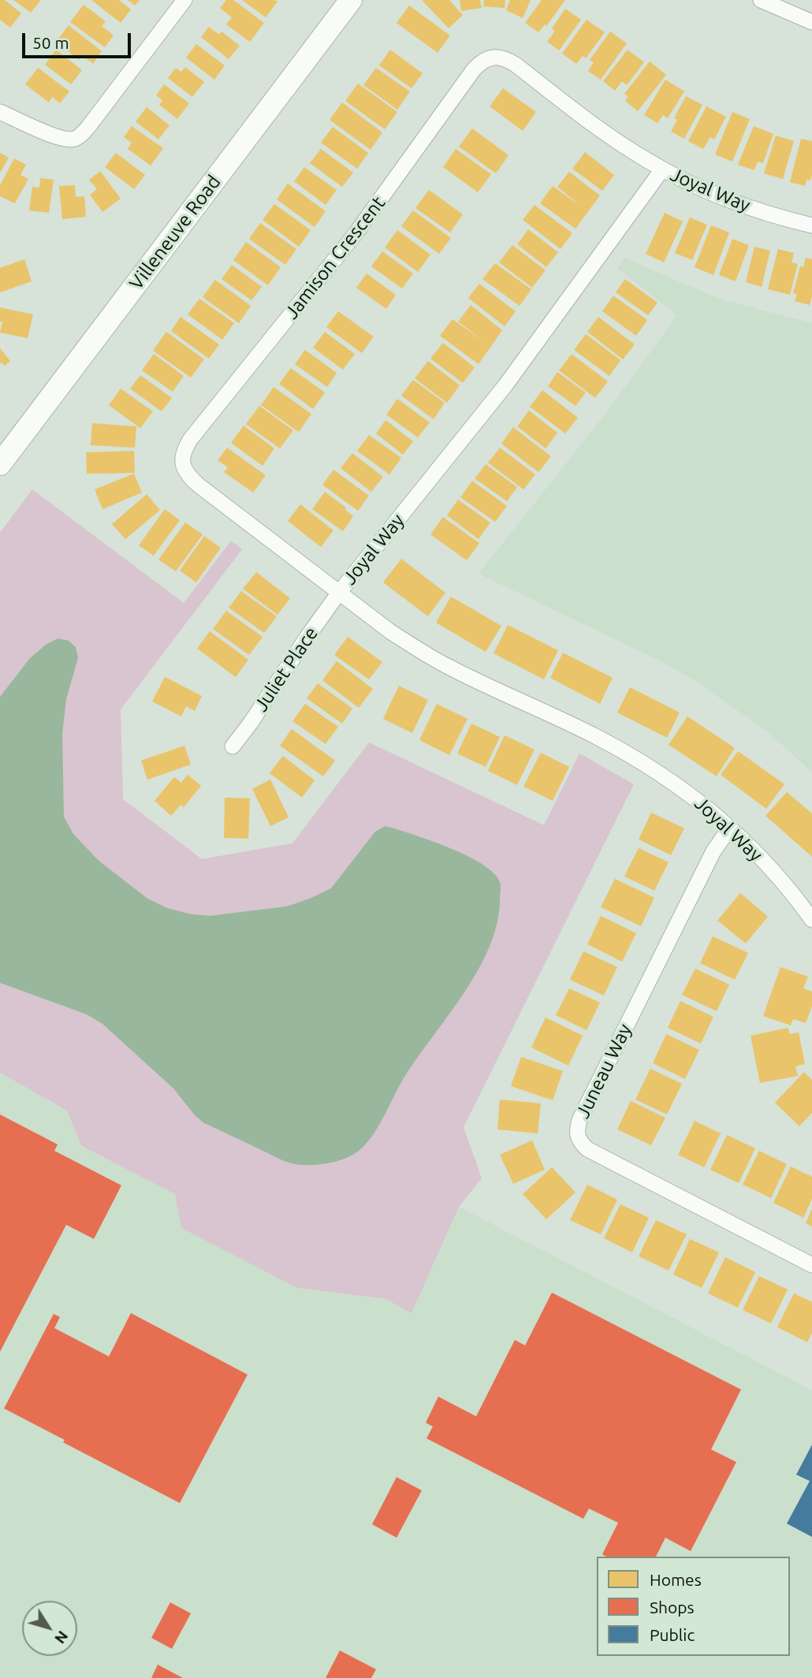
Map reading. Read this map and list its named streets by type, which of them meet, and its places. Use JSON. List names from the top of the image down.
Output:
{
  "streets": {
    "main road": ["Villeneuve Road"],
    "street": [
      "Joyal Way",
      "Jamison Crescent",
      "Juliet Place",
      "Juneau Way"
    ]
  },
  "crossings": [
    ["Joyal Way", "Jamison Crescent"],
    ["Joyal Way", "Juliet Place"],
    ["Joyal Way", "Juneau Way"],
    ["Jamison Crescent", "Juliet Place"]
  ],
  "legend": ["Homes", "Shops", "Public"],
  "scale_bar": "50 m",
  "north": "bottom right"
}
